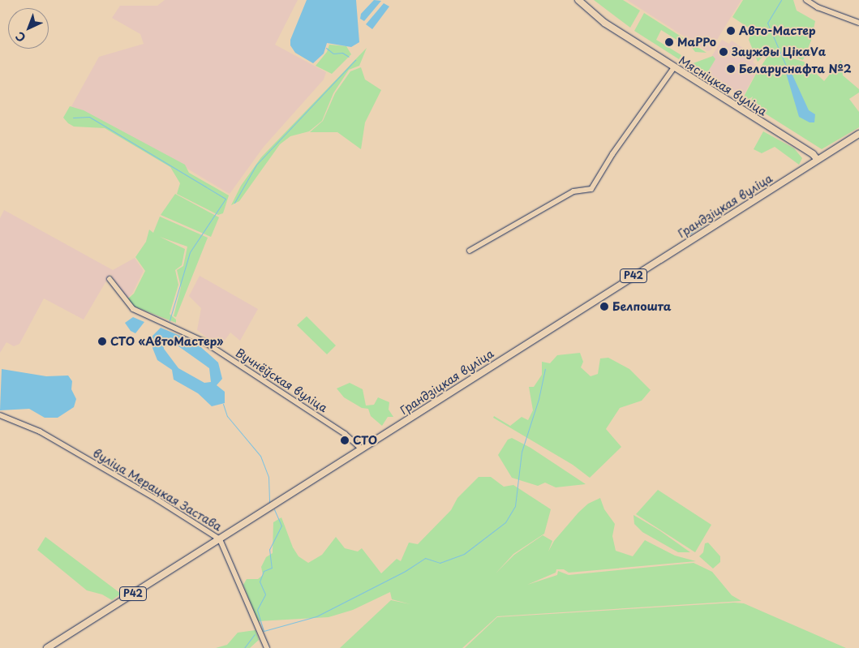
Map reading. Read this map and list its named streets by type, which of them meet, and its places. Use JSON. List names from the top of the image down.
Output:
{
  "streets": {
    "main road": ["Мясніцкая вуліца", "Грандзіцкая вуліца", "Р42"],
    "street": ["Вучнёўская вуліца", "вуліца Мерацкая Застава"]
  },
  "crossings": [
    ["Мясніцкая вуліца", "Грандзіцкая вуліца"],
    ["Грандзіцкая вуліца", "Вучнёўская вуліца"],
    ["Грандзіцкая вуліца", "вуліца Мерацкая Застава"]
  ],
  "places": [
    "Авто-Мастер",
    "МаРРо",
    "Заужды ЦікаVа",
    "Беларуснафта №2",
    "Белпошта",
    "СТО «АвтоМастер»",
    "СТО"
  ],
  "north": "bottom left"
}
